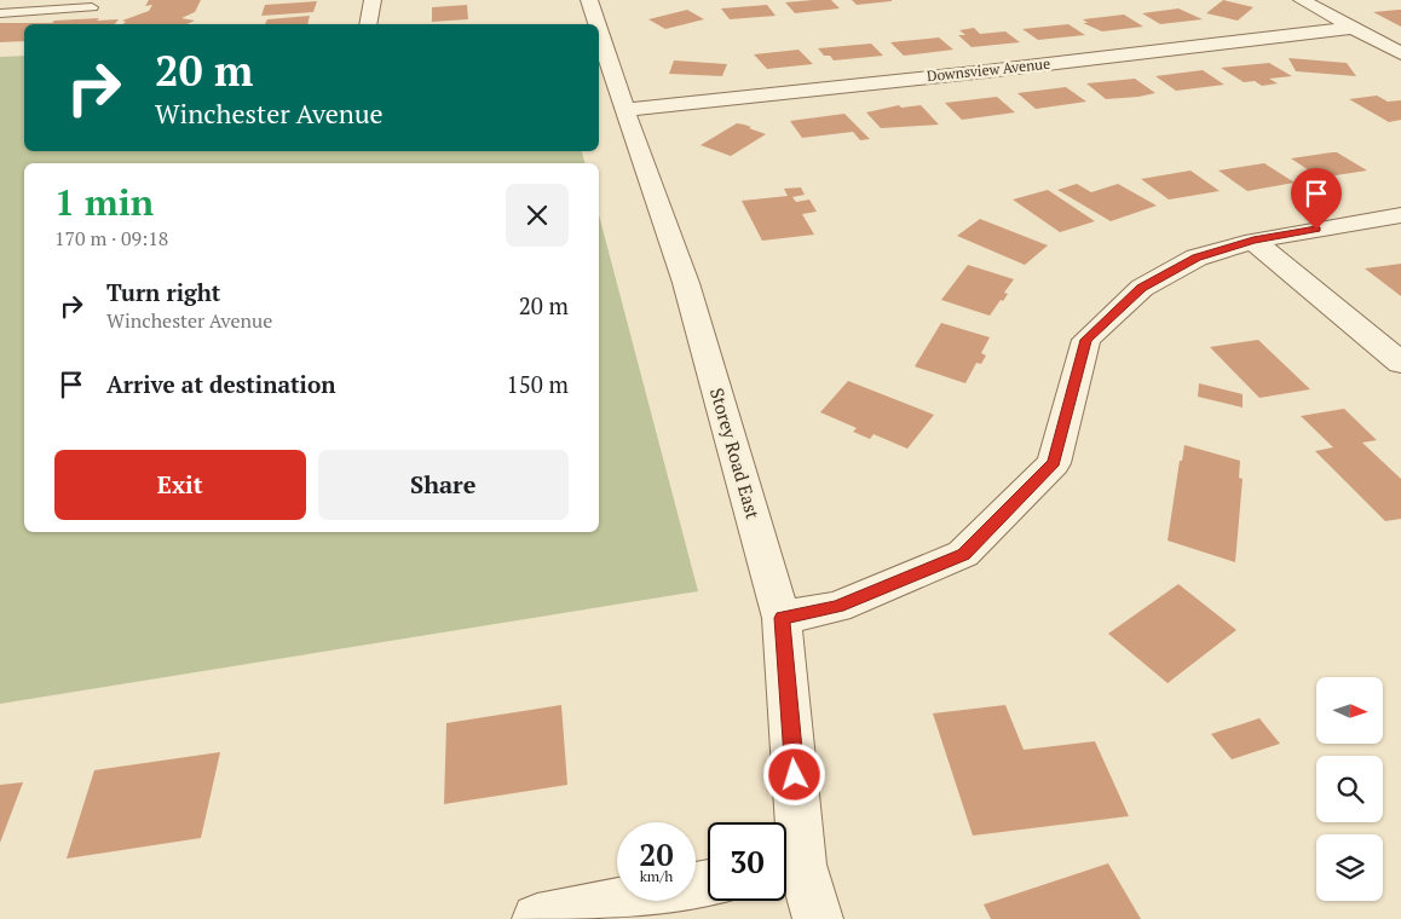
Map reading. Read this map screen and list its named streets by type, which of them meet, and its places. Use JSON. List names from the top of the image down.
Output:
{
  "streets": {
    "street": ["Downsview Avenue", "Storey Road East"]
  },
  "crossings": [
    ["Downsview Avenue", "Storey Road East"]
  ],
  "north": "right",
  "page": {
    "turn": ["20 m", "Winchester Avenue"],
    "heading": ["1 min", "170 m · 09:18"],
    "list": [
      {
        "name": "Turn right",
        "note": "Winchester Avenue",
        "value": "20 m"
      },
      {
        "name": "Arrive at destination",
        "value": "150 m"
      }
    ],
    "buttons": ["Exit", "Share"],
    "speed": "20 km/h",
    "limit": "30"
  }
}
